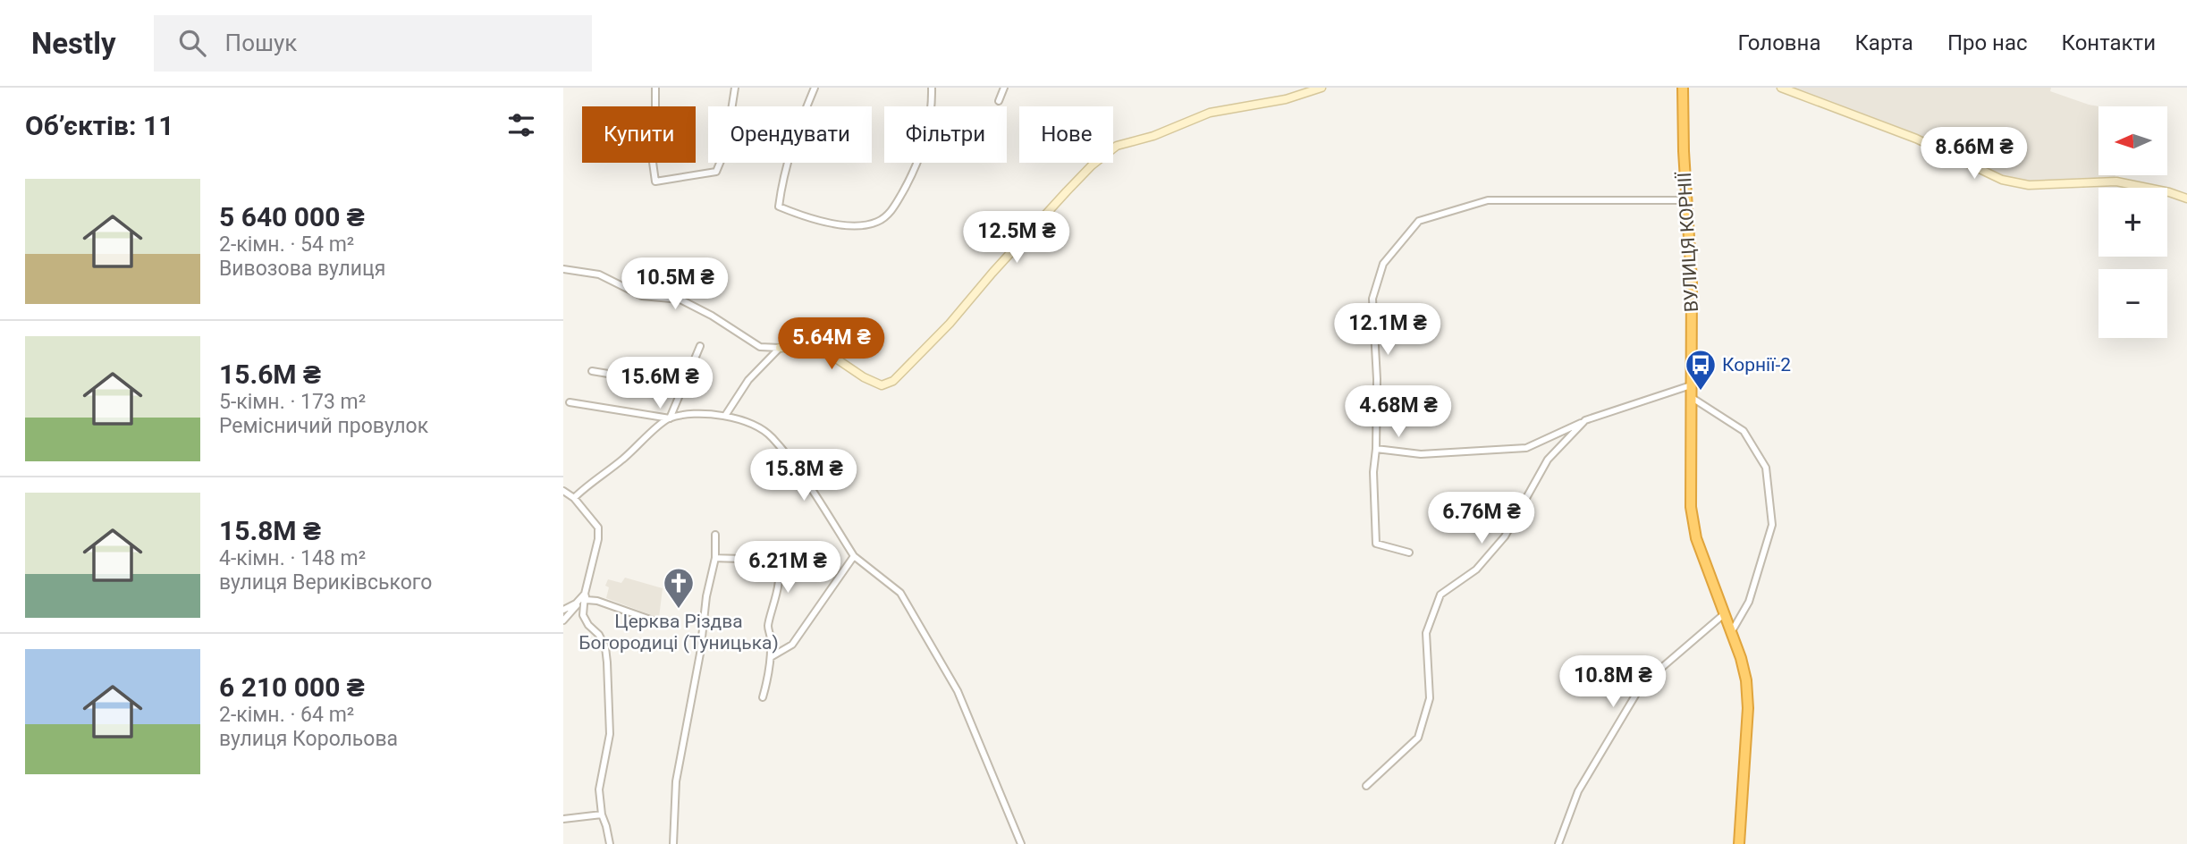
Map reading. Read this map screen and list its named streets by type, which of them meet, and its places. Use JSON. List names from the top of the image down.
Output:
{
  "streets": {
    "highway": ["ВУЛИЦЯ КОРНІЇ"]
  },
  "places": {
    "bus stop": ["Корнії-2"],
    "church": ["Церква Різдва Богородиці (Туницька)"]
  },
  "north": "left",
  "page": {
    "header": "Nestly",
    "search": "Пошук",
    "nav": [
      "Головна",
      "Карта",
      "Про нас",
      "Контакти"
    ],
    "heading": "Об’єктів: 11",
    "map_buttons": ["+", "−"],
    "chip": [
      "Купити",
      "Орендувати",
      "Фільтри",
      "Нове"
    ],
    "price": [
      "8.66M ₴",
      "12.5M ₴",
      "10.5M ₴",
      "12.1M ₴",
      "5.64M ₴",
      "15.6M ₴",
      "4.68M ₴",
      "15.8M ₴",
      "6.76M ₴",
      "6.21M ₴",
      "10.8M ₴"
    ],
    "list": [
      {
        "name": "5 640 000 ₴",
        "note": "2-кімн. · 54 m² · Вивозова вулиця"
      },
      {
        "name": "15.6M ₴",
        "note": "5-кімн. · 173 m² · Ремісничий провулок"
      },
      {
        "name": "15.8M ₴",
        "note": "4-кімн. · 148 m² · вулиця Вериківського"
      },
      {
        "name": "6 210 000 ₴",
        "note": "2-кімн. · 64 m² · вулиця Корольова"
      }
    ]
  }
}
